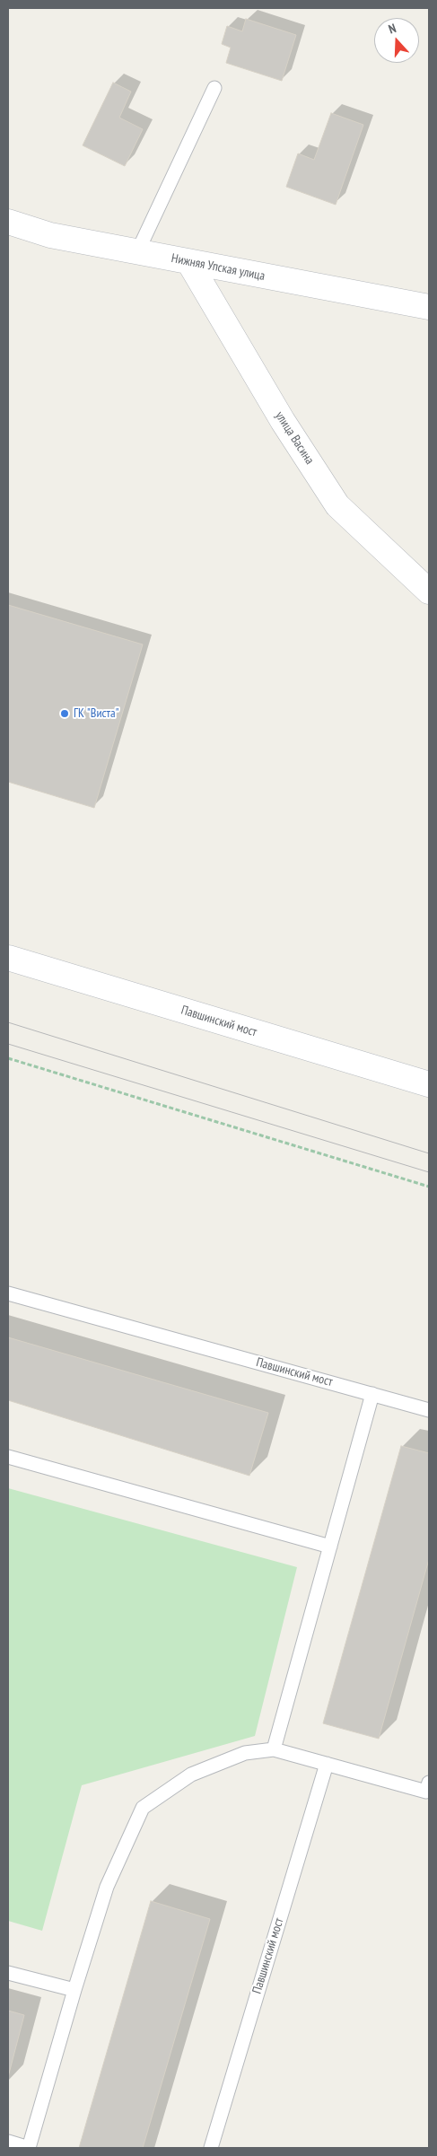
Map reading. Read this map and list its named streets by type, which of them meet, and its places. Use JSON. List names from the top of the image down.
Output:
{
  "streets": {
    "street": ["Нижняя Упская улица", "улица Васина", "Павшинский мост"]
  },
  "crossings": [
    ["Нижняя Упская улица", "улица Васина"]
  ],
  "places": ["ГК \"Виста\""],
  "north": "top"
}
